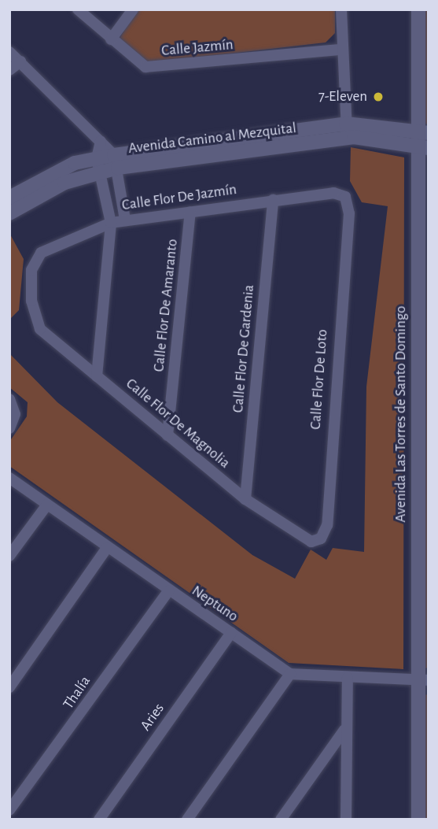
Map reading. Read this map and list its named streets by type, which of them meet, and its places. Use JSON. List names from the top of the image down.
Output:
{
  "streets": {
    "street": [
      "Calle Jazmín",
      "Avenida Camino al Mezquital",
      "Calle Flor De Jazmín",
      "Calle Flor De Amaranto",
      "Calle Flor De Gardenia",
      "Calle Flor De Loto",
      "Avenida Las Torres de Santo Domingo",
      "Calle Flor De Magnolia",
      "Neptuno",
      "Thalía",
      "Aries"
    ]
  },
  "crossings": [
    ["Avenida Camino al Mezquital", "Avenida Las Torres de Santo Domingo"],
    ["Calle Flor De Jazmín", "Calle Flor De Amaranto"],
    ["Calle Flor De Jazmín", "Calle Flor De Gardenia"],
    ["Calle Flor De Jazmín", "Calle Flor De Loto"],
    ["Calle Flor De Jazmín", "Calle Flor De Magnolia"],
    ["Calle Flor De Amaranto", "Calle Flor De Magnolia"],
    ["Calle Flor De Gardenia", "Calle Flor De Magnolia"],
    ["Calle Flor De Loto", "Calle Flor De Magnolia"],
    ["Neptuno", "Thalía"],
    ["Neptuno", "Aries"]
  ],
  "places": ["7-Eleven"]
}
